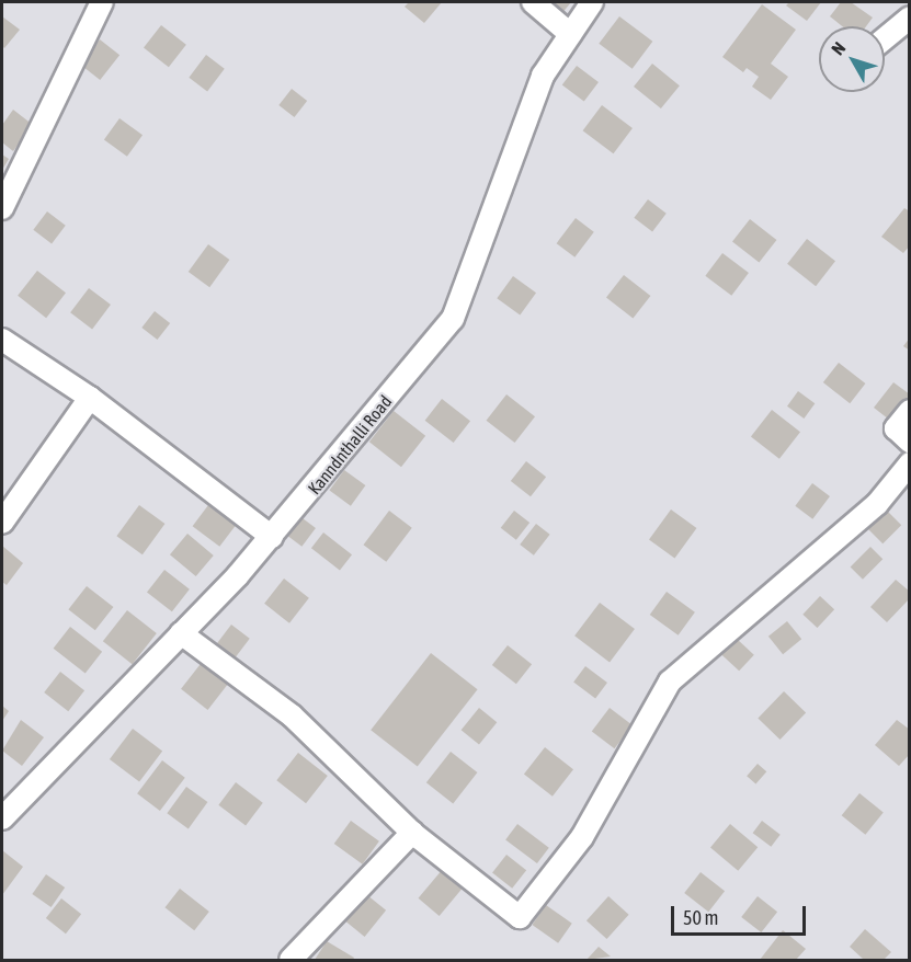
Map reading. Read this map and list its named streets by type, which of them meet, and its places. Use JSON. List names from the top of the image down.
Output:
{
  "streets": {
    "street": ["Kanndnthalli Road"]
  },
  "scale_bar": "50 m",
  "north": "top left"
}
